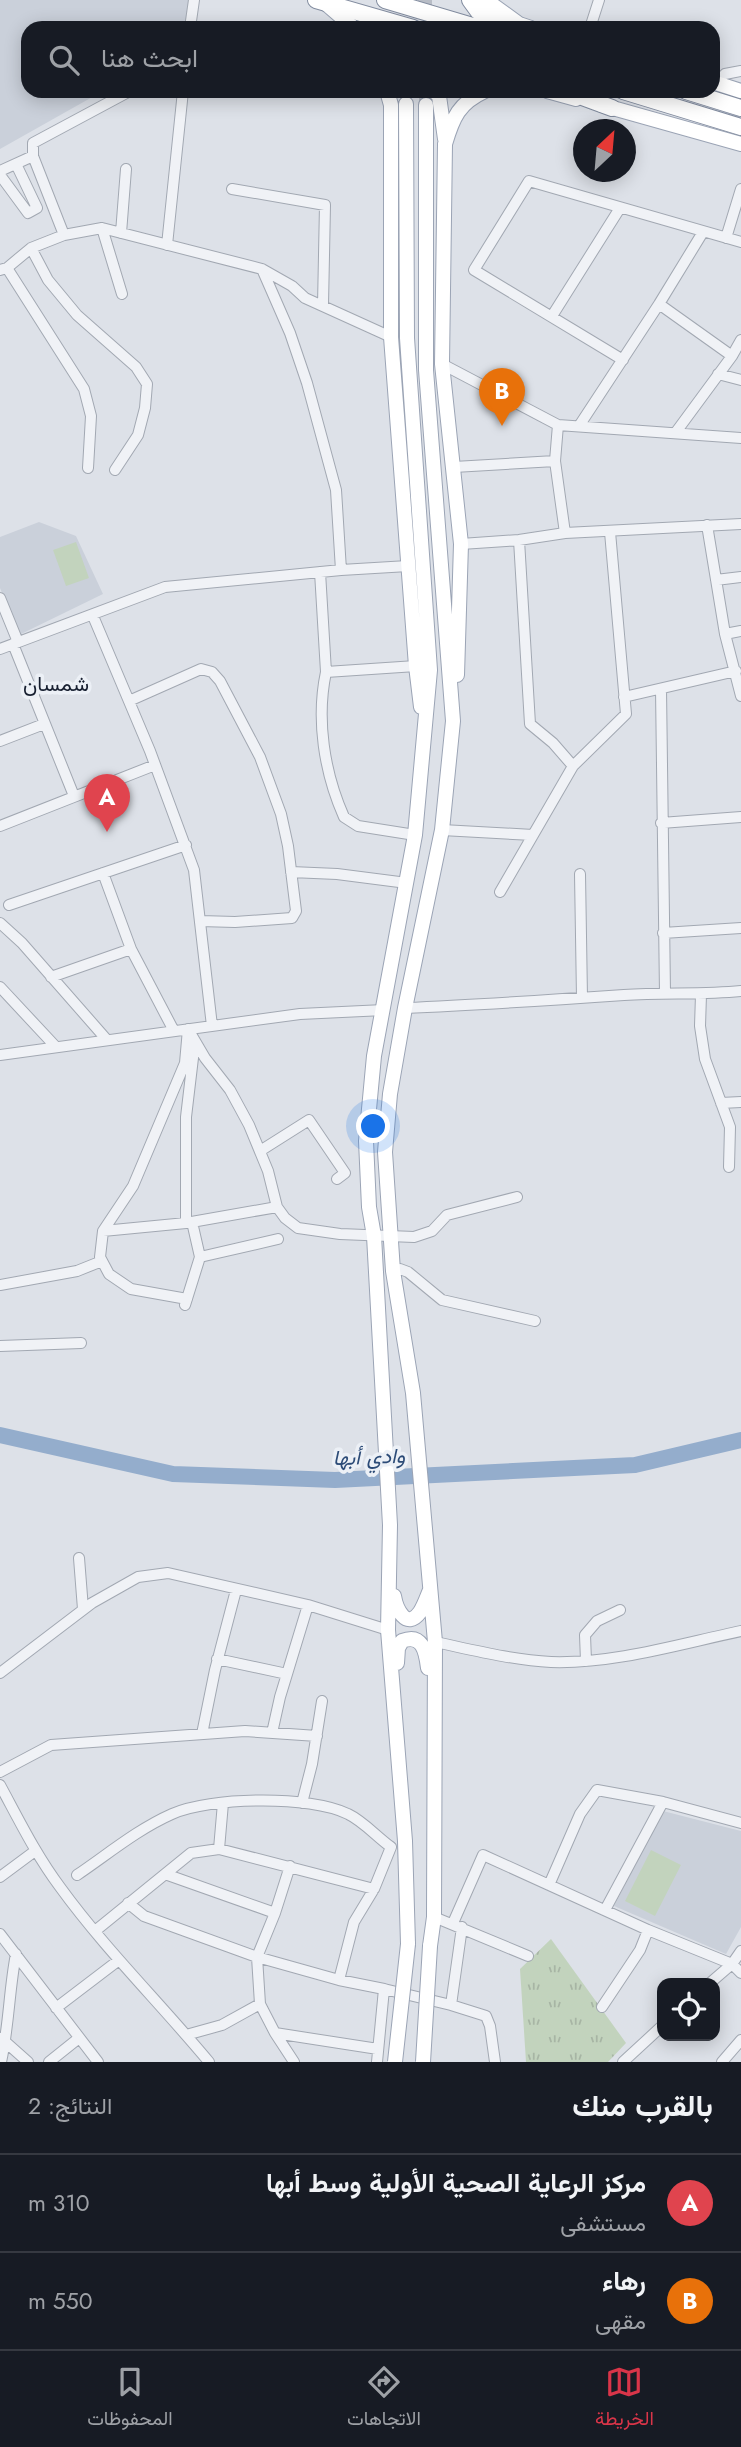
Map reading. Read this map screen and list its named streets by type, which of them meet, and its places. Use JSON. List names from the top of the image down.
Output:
{
  "districts": ["شمسان"],
  "water": ["وادي أبها"],
  "north": "top right",
  "page": {
    "search": "ابحث هنا",
    "pins": ["B", "A"],
    "heading": ["بالقرب منك", "النتائج: 2"],
    "list": [
      {
        "mark": "A",
        "name": "مركز الرعاية الصحية الأولية وسط أبها",
        "note": "مستشفى",
        "value": "310 m"
      },
      {
        "mark": "B",
        "name": "رهاء",
        "note": "مقهى",
        "value": "550 m"
      }
    ],
    "nav": ["الخريطة", "الاتجاهات", "المحفوظات"]
  }
}
